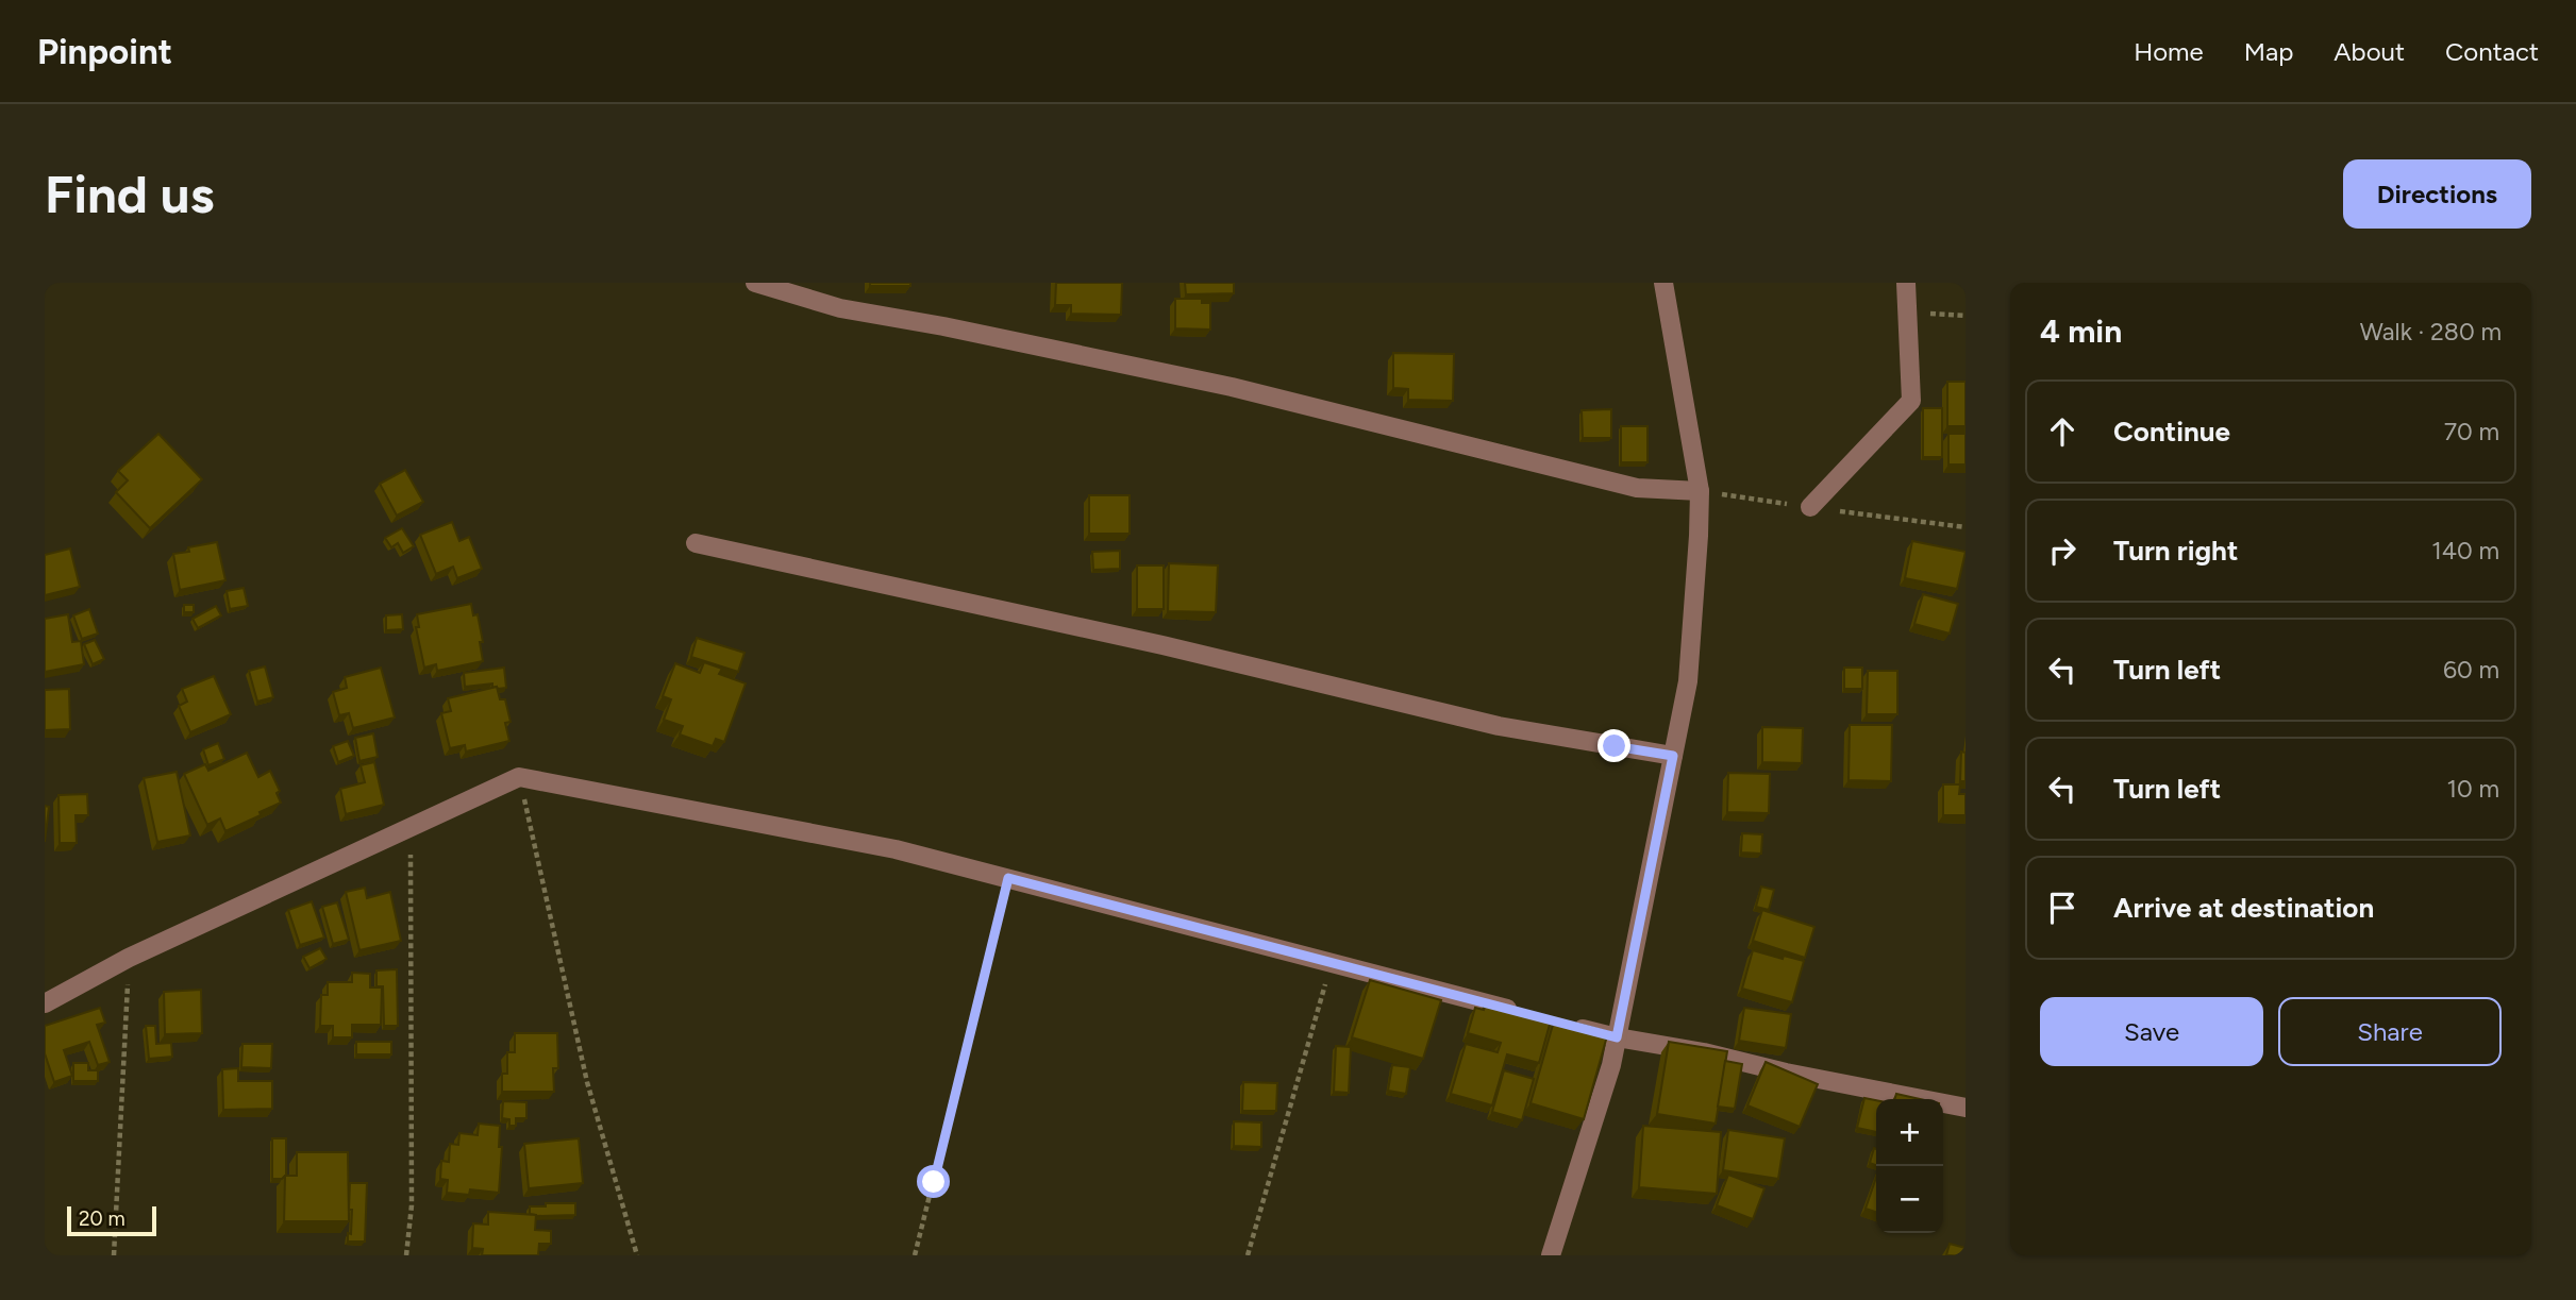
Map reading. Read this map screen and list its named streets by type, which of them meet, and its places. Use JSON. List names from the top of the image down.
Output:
{
  "scale_bar": "20 m",
  "page": {
    "header": "Pinpoint",
    "nav": [
      "Home",
      "Map",
      "About",
      "Contact"
    ],
    "buttons": [
      "Directions",
      ["Save", "Share"]
    ],
    "title": "Find us",
    "heading": ["4 min", "Walk · 280 m"],
    "list": [
      ["Continue", "70 m"],
      ["Turn right", "140 m"],
      ["Turn left", "60 m"],
      ["Turn left", "10 m"],
      "Arrive at destination"
    ],
    "map_buttons": ["+", "−"],
    "scale": "20 m"
  }
}
